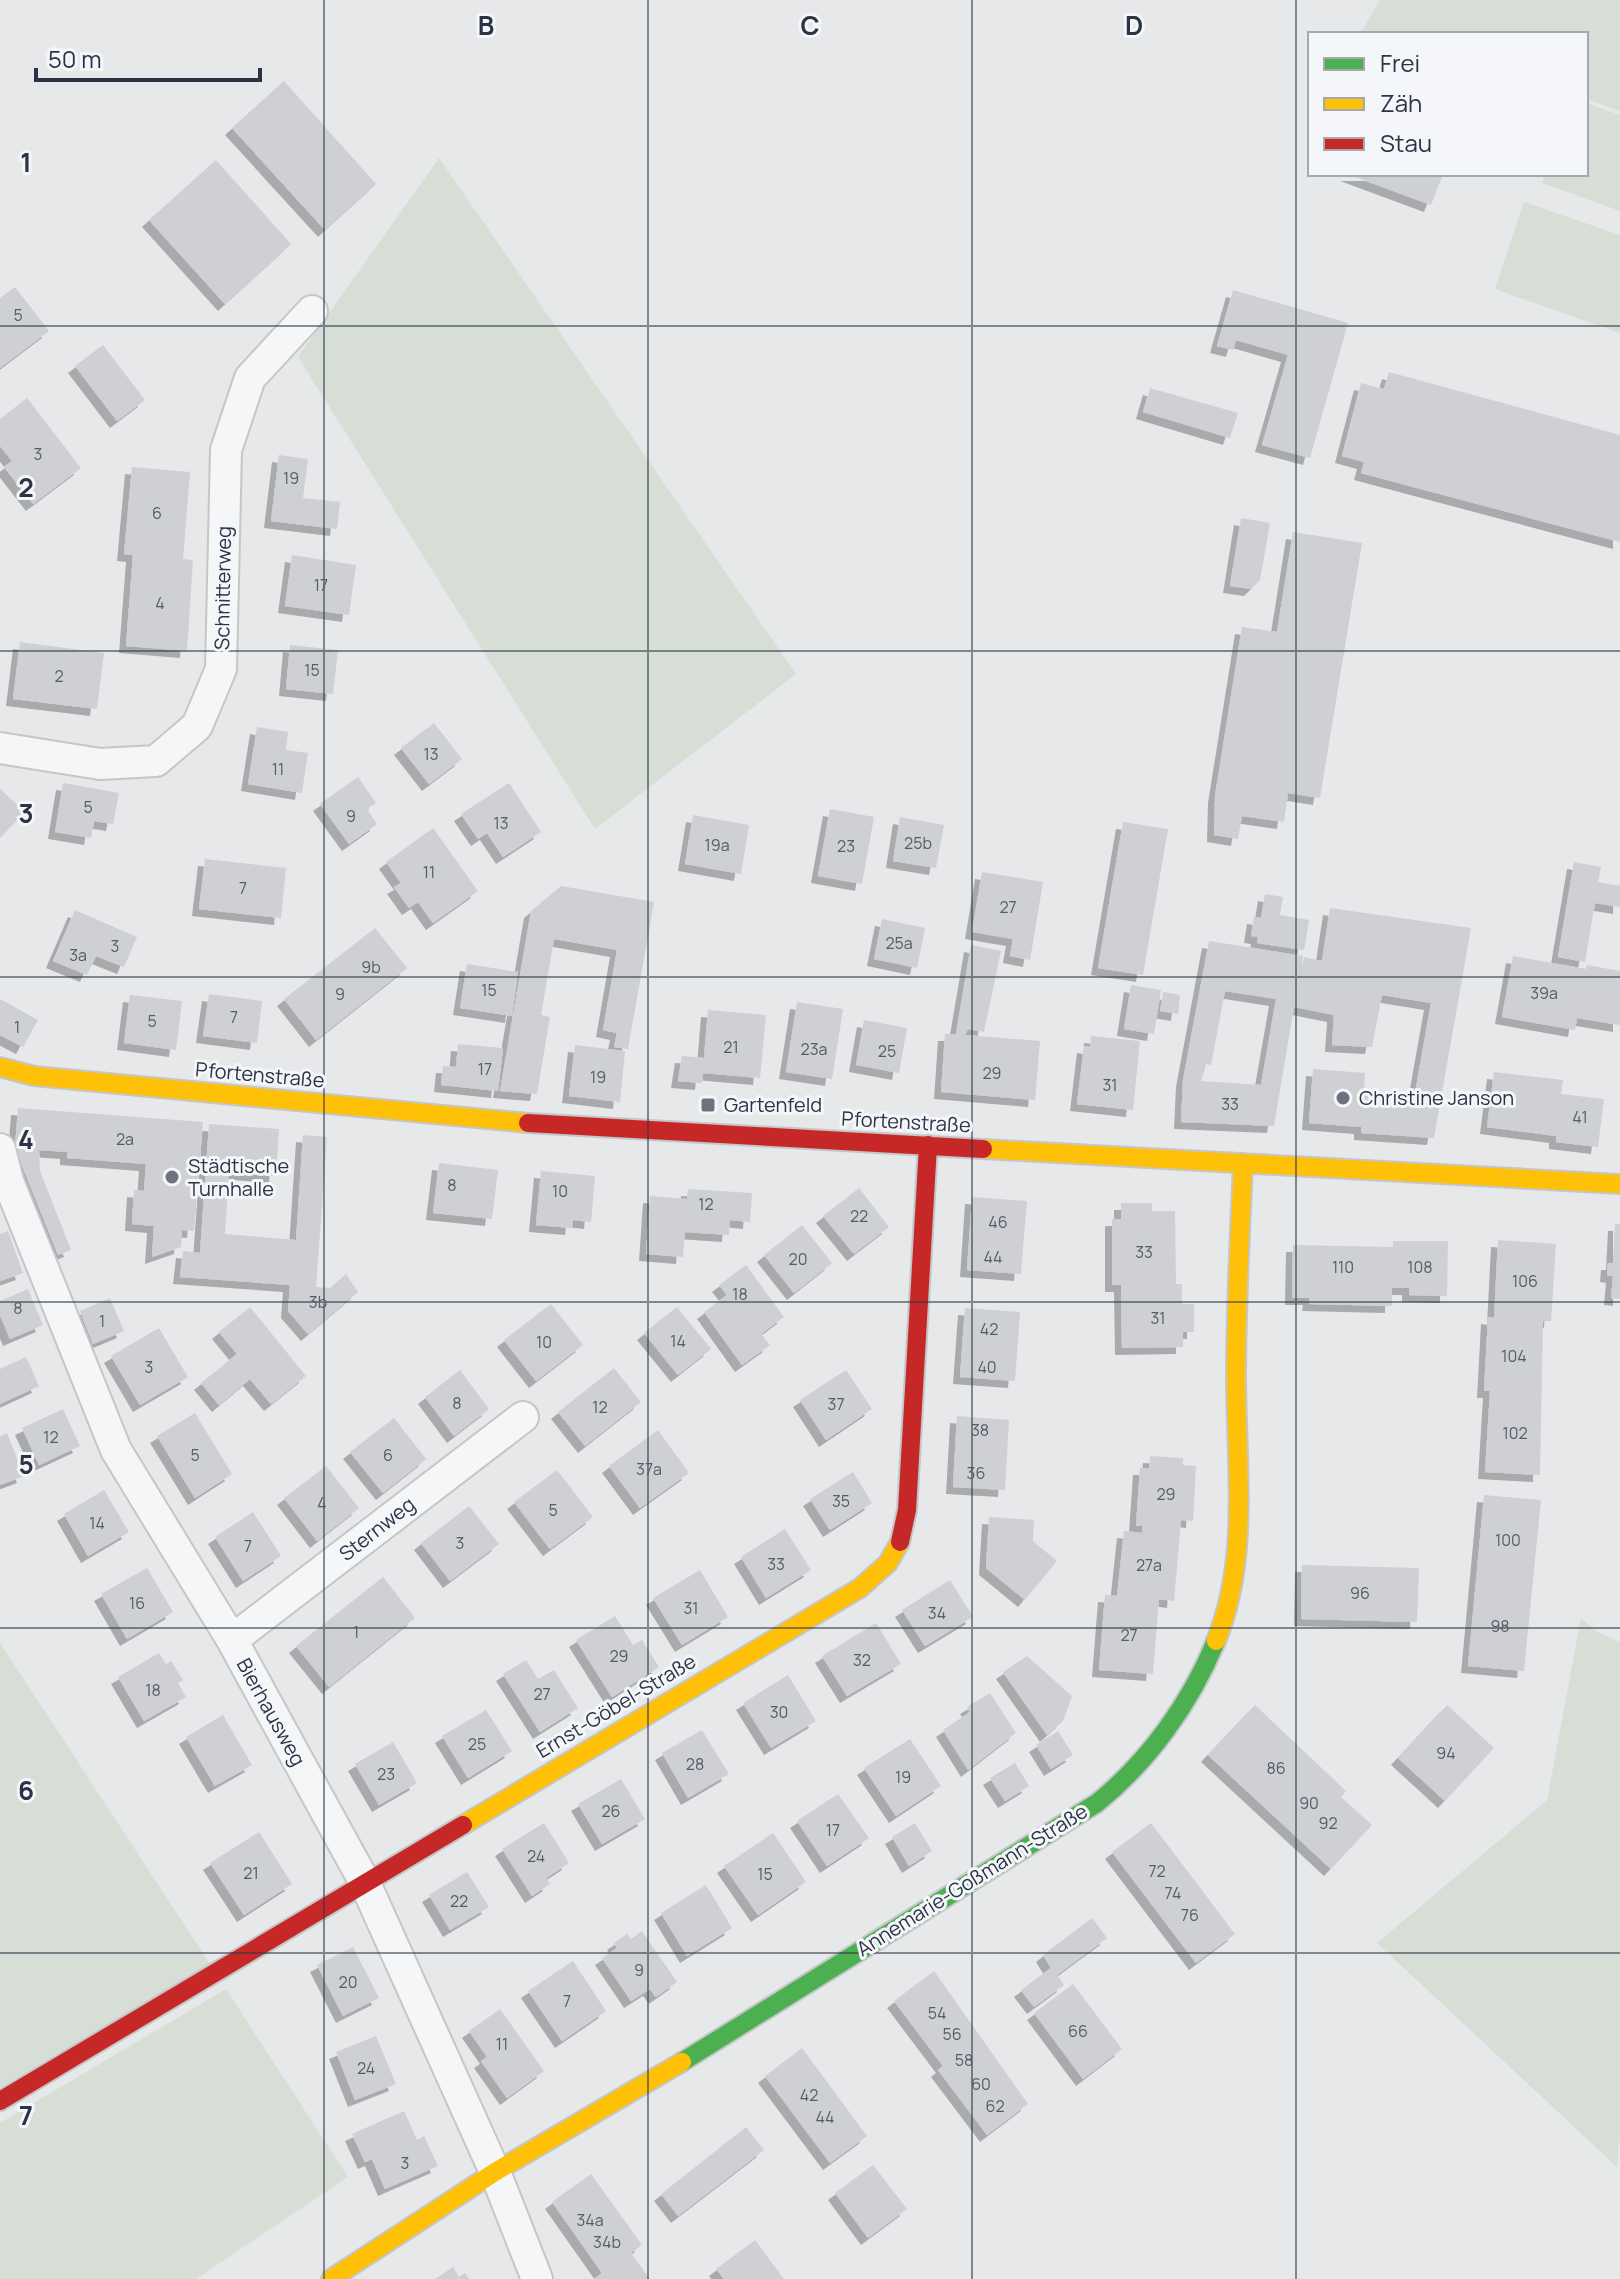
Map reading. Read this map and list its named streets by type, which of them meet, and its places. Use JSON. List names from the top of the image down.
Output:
{
  "streets": {
    "street": [
      "Schnitterweg",
      "Pfortenstraße",
      "Sternweg",
      "Ernst-Göbel-Straße",
      "Bierhausweg",
      "Annemarie-Goßmann-Straße"
    ]
  },
  "crossings": [
    ["Pfortenstraße", "Ernst-Göbel-Straße"],
    ["Pfortenstraße", "Annemarie-Goßmann-Straße"],
    ["Sternweg", "Bierhausweg"],
    ["Ernst-Göbel-Straße", "Bierhausweg"],
    ["Bierhausweg", "Annemarie-Goßmann-Straße"]
  ],
  "places": {
    "other": ["Christine Janson", "Städtische Turnhalle"],
    "transit": ["Gartenfeld"]
  },
  "house_numbers": [
    "5",
    "3",
    "19",
    "6",
    "17",
    "4",
    "15",
    "2",
    "13",
    "11",
    "5",
    "9",
    "13",
    "25b",
    "19a",
    "23",
    "11",
    "7",
    "27",
    "25a",
    "3",
    "3a",
    "9b",
    "15",
    "39a",
    "9",
    "7",
    "5",
    "1",
    "21",
    "23a",
    "25",
    "17",
    "29",
    "19",
    "31",
    "33",
    "41",
    "2a",
    "8",
    "10",
    "12",
    "22",
    "46",
    "33",
    "44",
    "20",
    "110",
    "108",
    "106",
    "18",
    "3b",
    "8",
    "31",
    "1",
    "42",
    "14",
    "10",
    "104",
    "3",
    "40",
    "8",
    "37",
    "12",
    "38",
    "102",
    "12",
    "5",
    "6",
    "37a",
    "36",
    "29",
    "35",
    "4",
    "5",
    "14",
    "100",
    "3",
    "7",
    "33",
    "27a",
    "96",
    "16",
    "31",
    "34",
    "98",
    "1",
    "27",
    "29",
    "32",
    "18",
    "27",
    "30",
    "25",
    "94",
    "28",
    "86",
    "23",
    "19",
    "90",
    "26",
    "92",
    "17",
    "24",
    "72",
    "21",
    "15",
    "74",
    "22",
    "76",
    "9",
    "20",
    "7",
    "54",
    "66",
    "56",
    "11",
    "58",
    "24",
    "60",
    "42",
    "62",
    "44",
    "3",
    "34a",
    "34b"
  ],
  "legend": ["Frei", "Zäh", "Stau"],
  "scale_bar": "50 m",
  "grid": {
    "columns": ["B", "C", "D"],
    "rows": [
      "1",
      "2",
      "3",
      "4",
      "5",
      "6",
      "7"
    ]
  }
}
